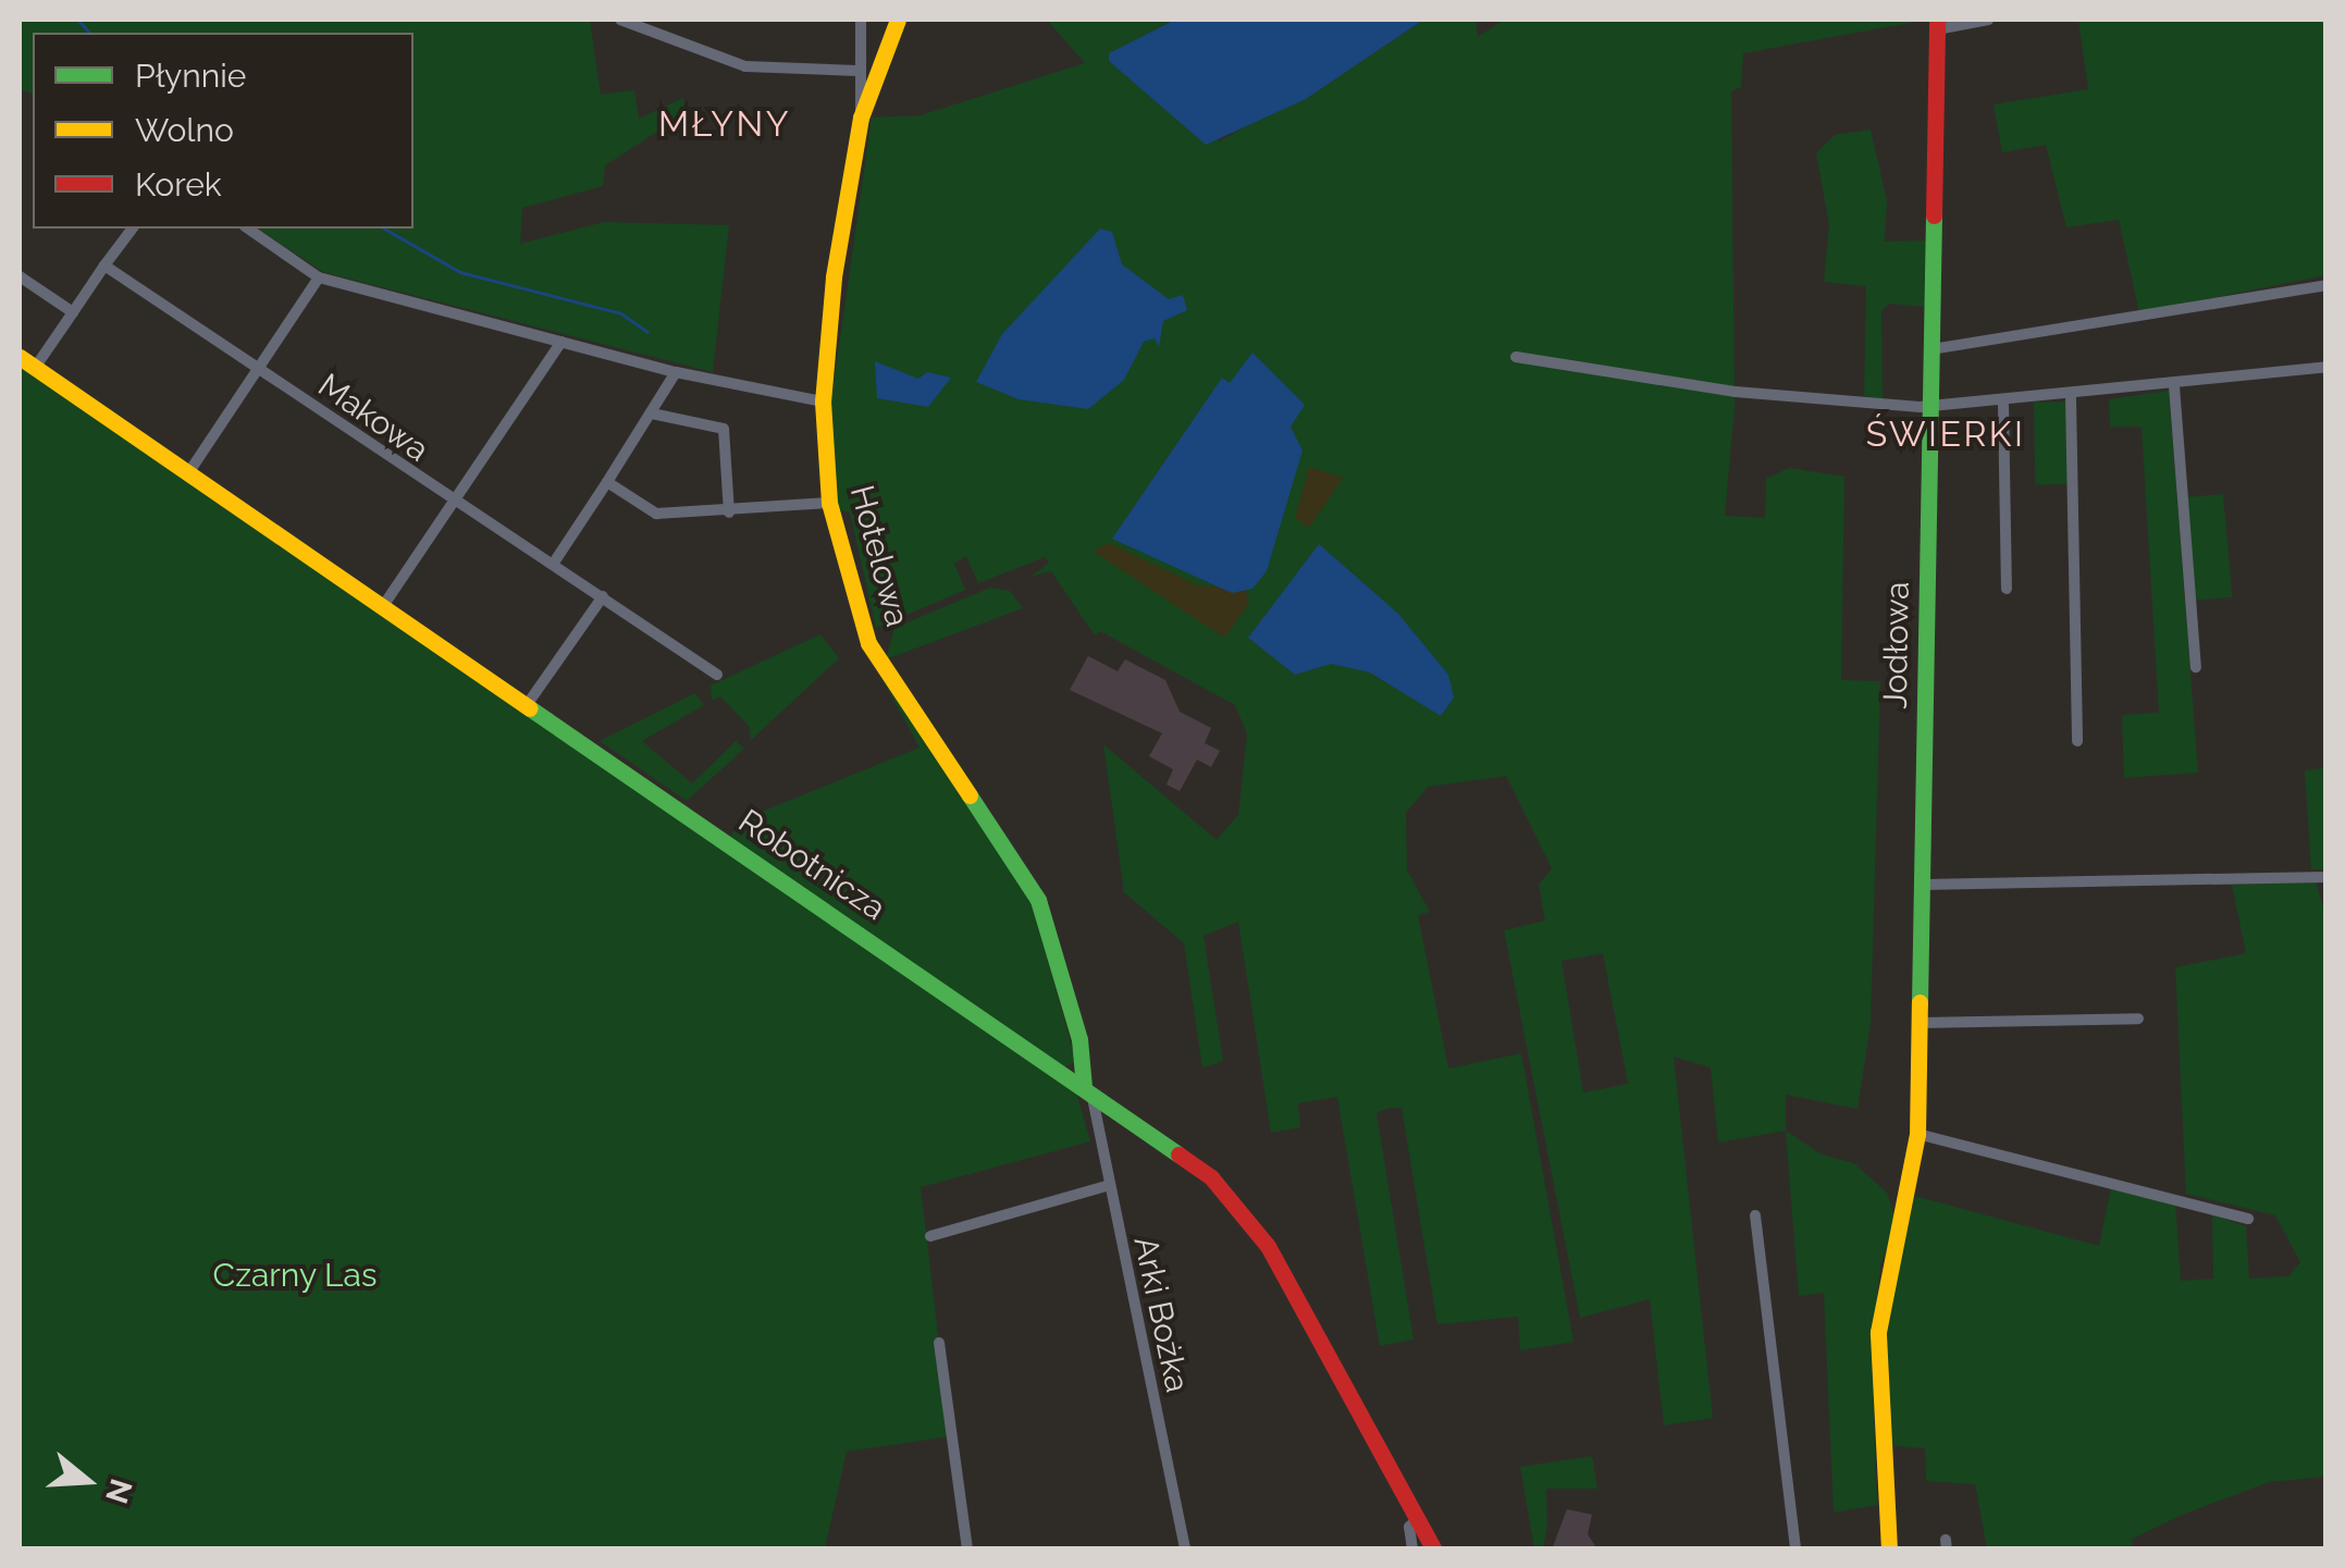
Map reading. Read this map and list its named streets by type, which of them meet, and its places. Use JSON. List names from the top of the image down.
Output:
{
  "streets": {
    "street": [
      "Makowa",
      "Hotelowa",
      "Jodłowa",
      "Robotnicza",
      "Arki Bożka"
    ]
  },
  "crossings": [
    ["Hotelowa", "Robotnicza"],
    ["Hotelowa", "Arki Bożka"],
    ["Robotnicza", "Arki Bożka"]
  ],
  "districts": ["MŁYNY", "ŚWIERKI"],
  "parks": ["Czarny Las"],
  "legend": ["Płynnie", "Wolno", "Korek"],
  "north": "right"
}
